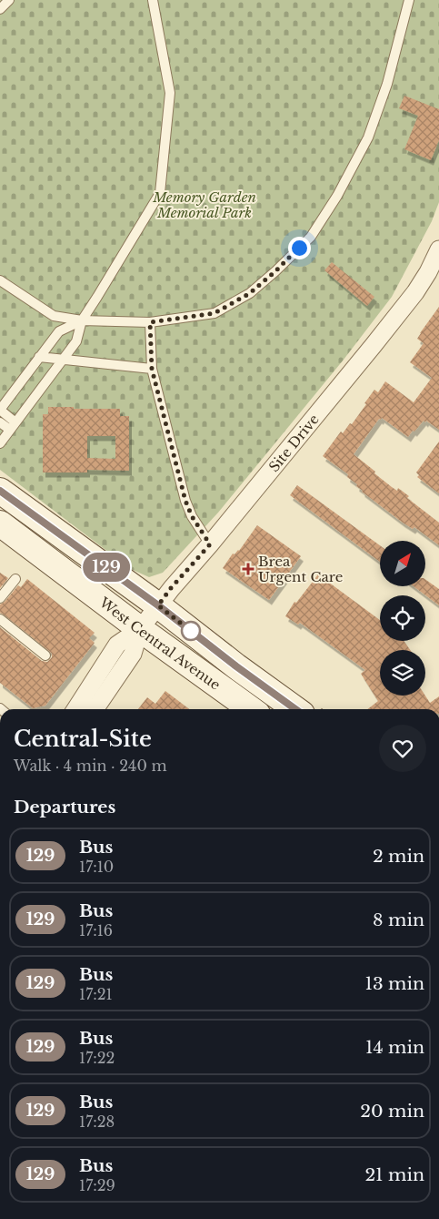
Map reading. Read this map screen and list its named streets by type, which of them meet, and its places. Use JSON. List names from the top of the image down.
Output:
{
  "streets": {
    "main road": ["West Central Avenue"],
    "street": ["Site Drive"]
  },
  "crossings": [
    ["Site Drive", "West Central Avenue"]
  ],
  "parks": ["Memory Garden Memorial Park"],
  "places": {
    "health": ["Brea Urgent Care"]
  },
  "lines": ["bus line 129"],
  "north": "top right",
  "page": {
    "on_map": "129",
    "heading": [
      ["Central-Site", "Walk · 4 min · 240 m"],
      "Departures"
    ],
    "list": [
      {
        "mark": "129",
        "name": "Bus",
        "note": "17:10",
        "value": "2 min"
      },
      {
        "mark": "129",
        "name": "Bus",
        "note": "17:16",
        "value": "8 min"
      },
      {
        "mark": "129",
        "name": "Bus",
        "note": "17:21",
        "value": "13 min"
      },
      {
        "mark": "129",
        "name": "Bus",
        "note": "17:22",
        "value": "14 min"
      },
      {
        "mark": "129",
        "name": "Bus",
        "note": "17:28",
        "value": "20 min"
      },
      {
        "mark": "129",
        "name": "Bus",
        "note": "17:29",
        "value": "21 min"
      }
    ]
  }
}
